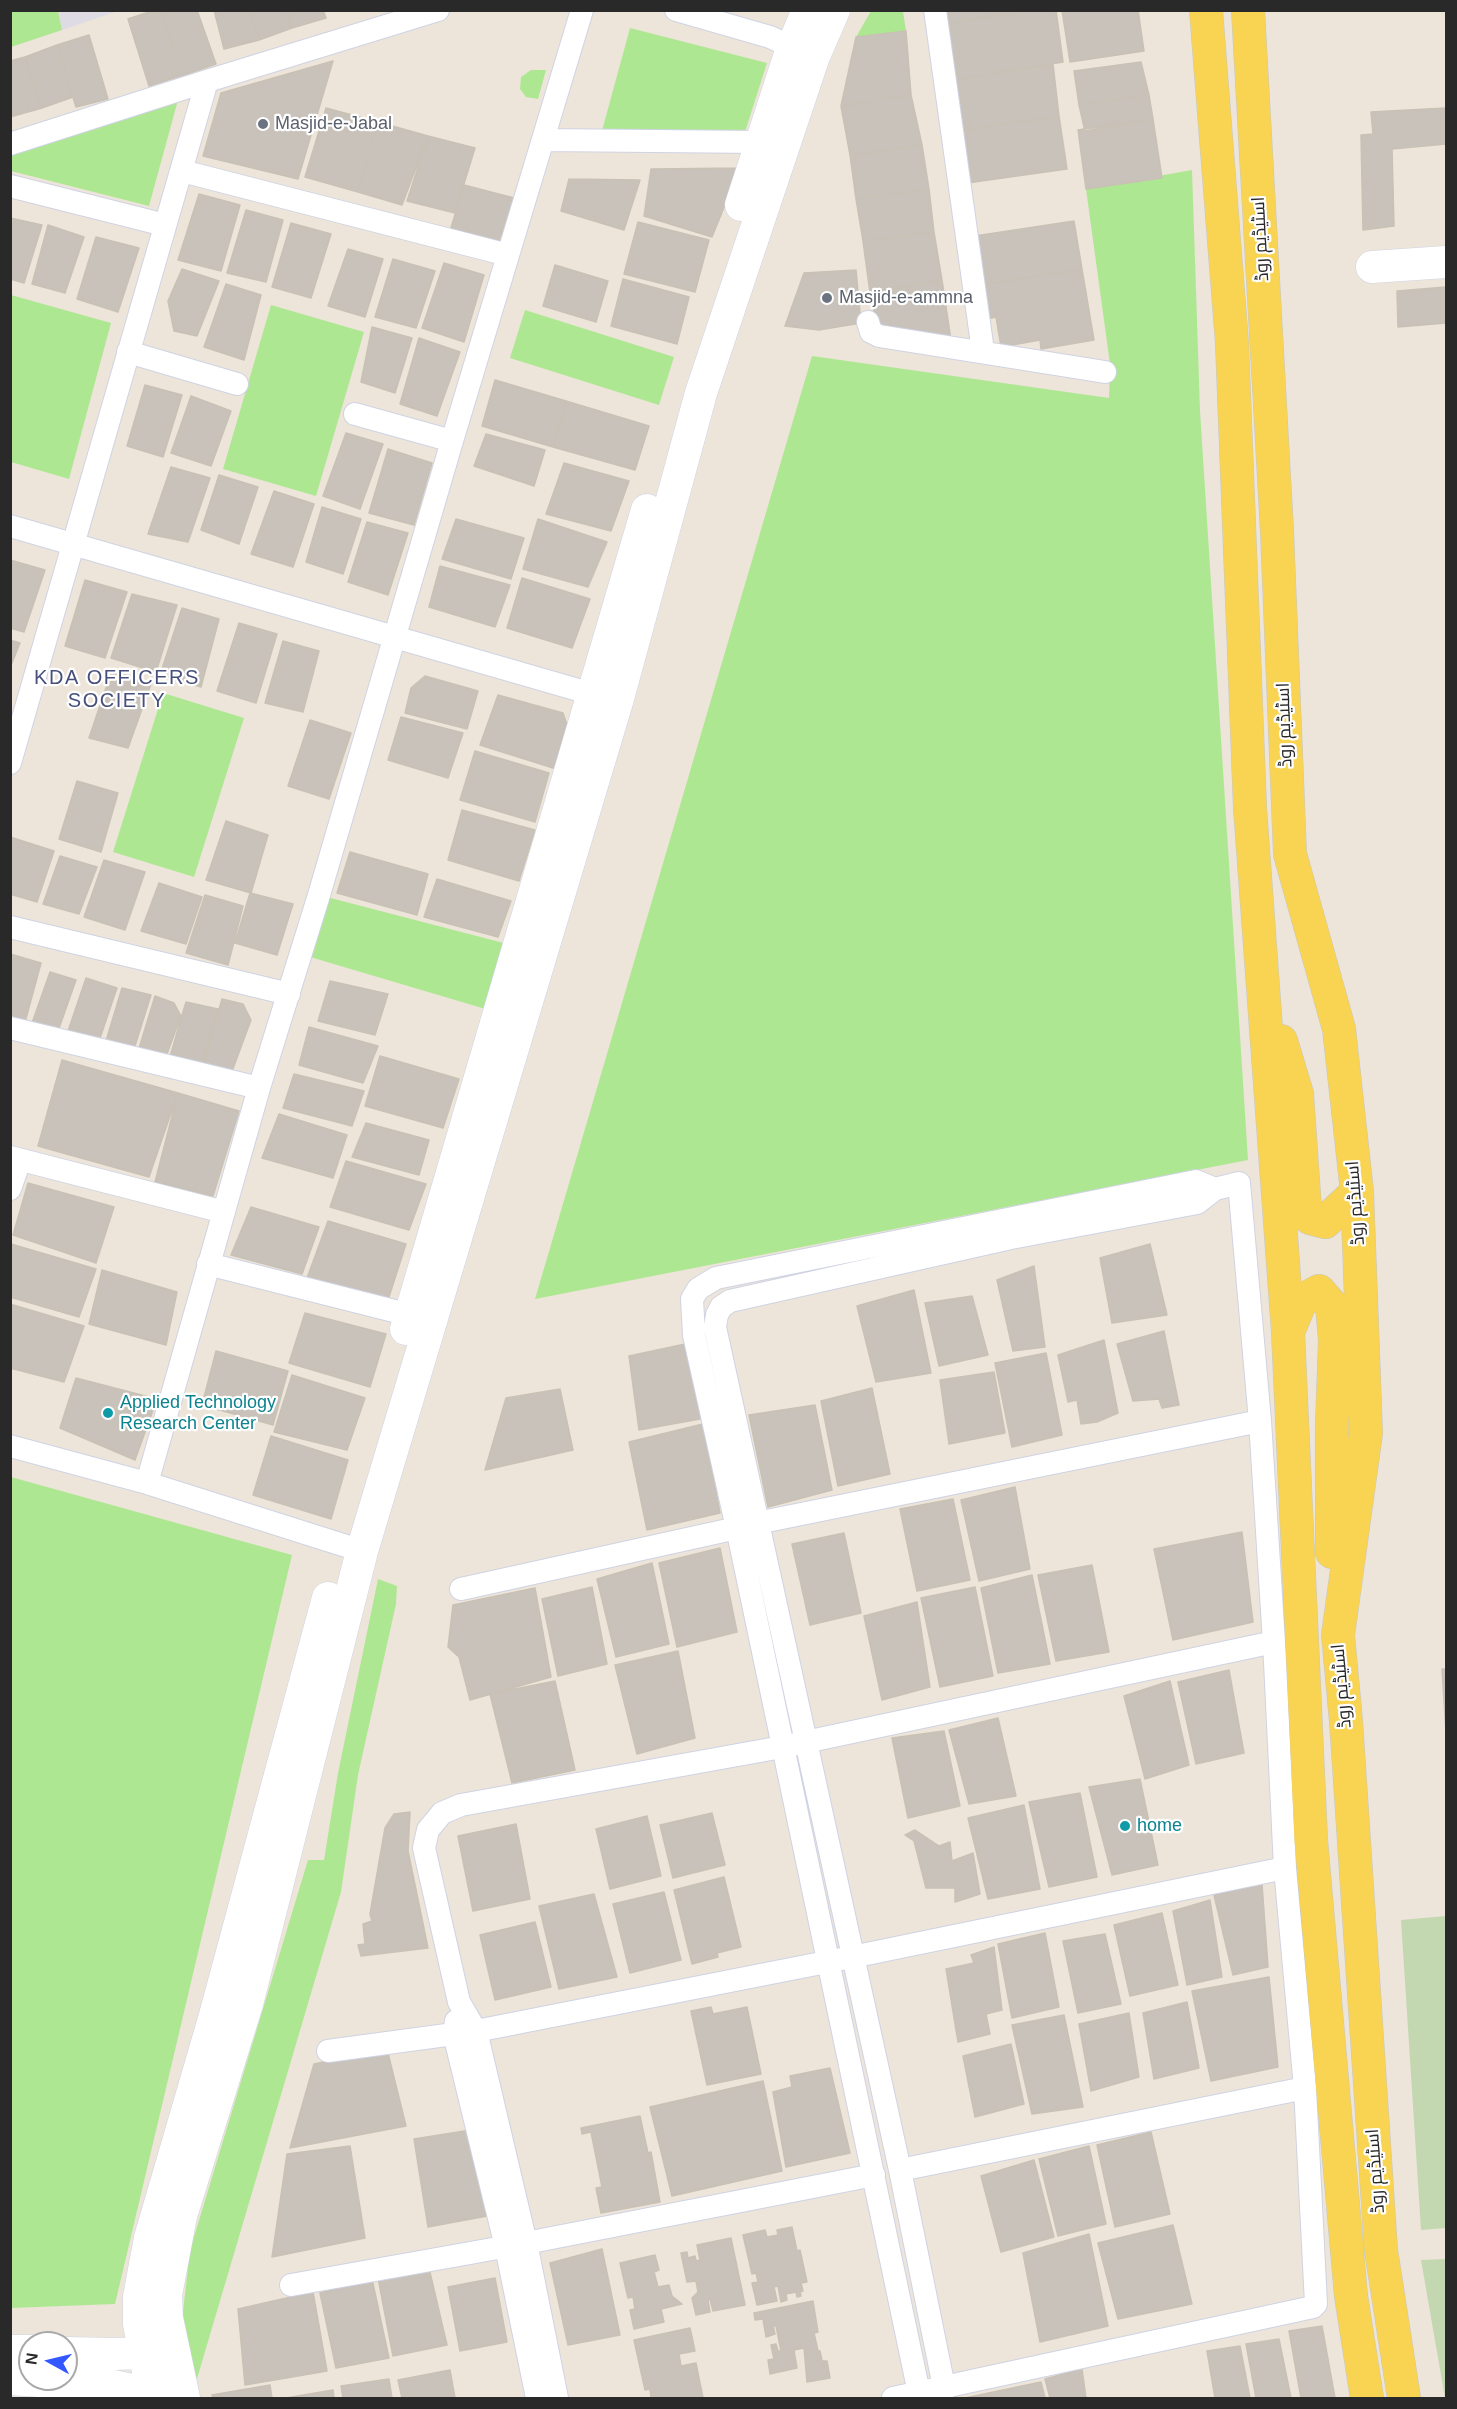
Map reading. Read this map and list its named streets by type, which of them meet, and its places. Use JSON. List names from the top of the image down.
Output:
{
  "streets": {
    "main road": ["اسٹیڈیم روڈ"]
  },
  "districts": ["KDA OFFICERS SOCIETY"],
  "places": [
    "Masjid-e-Jabal",
    "Masjid-e-ammna",
    "Applied Technology Research Center",
    "home"
  ],
  "north": "left"
}
